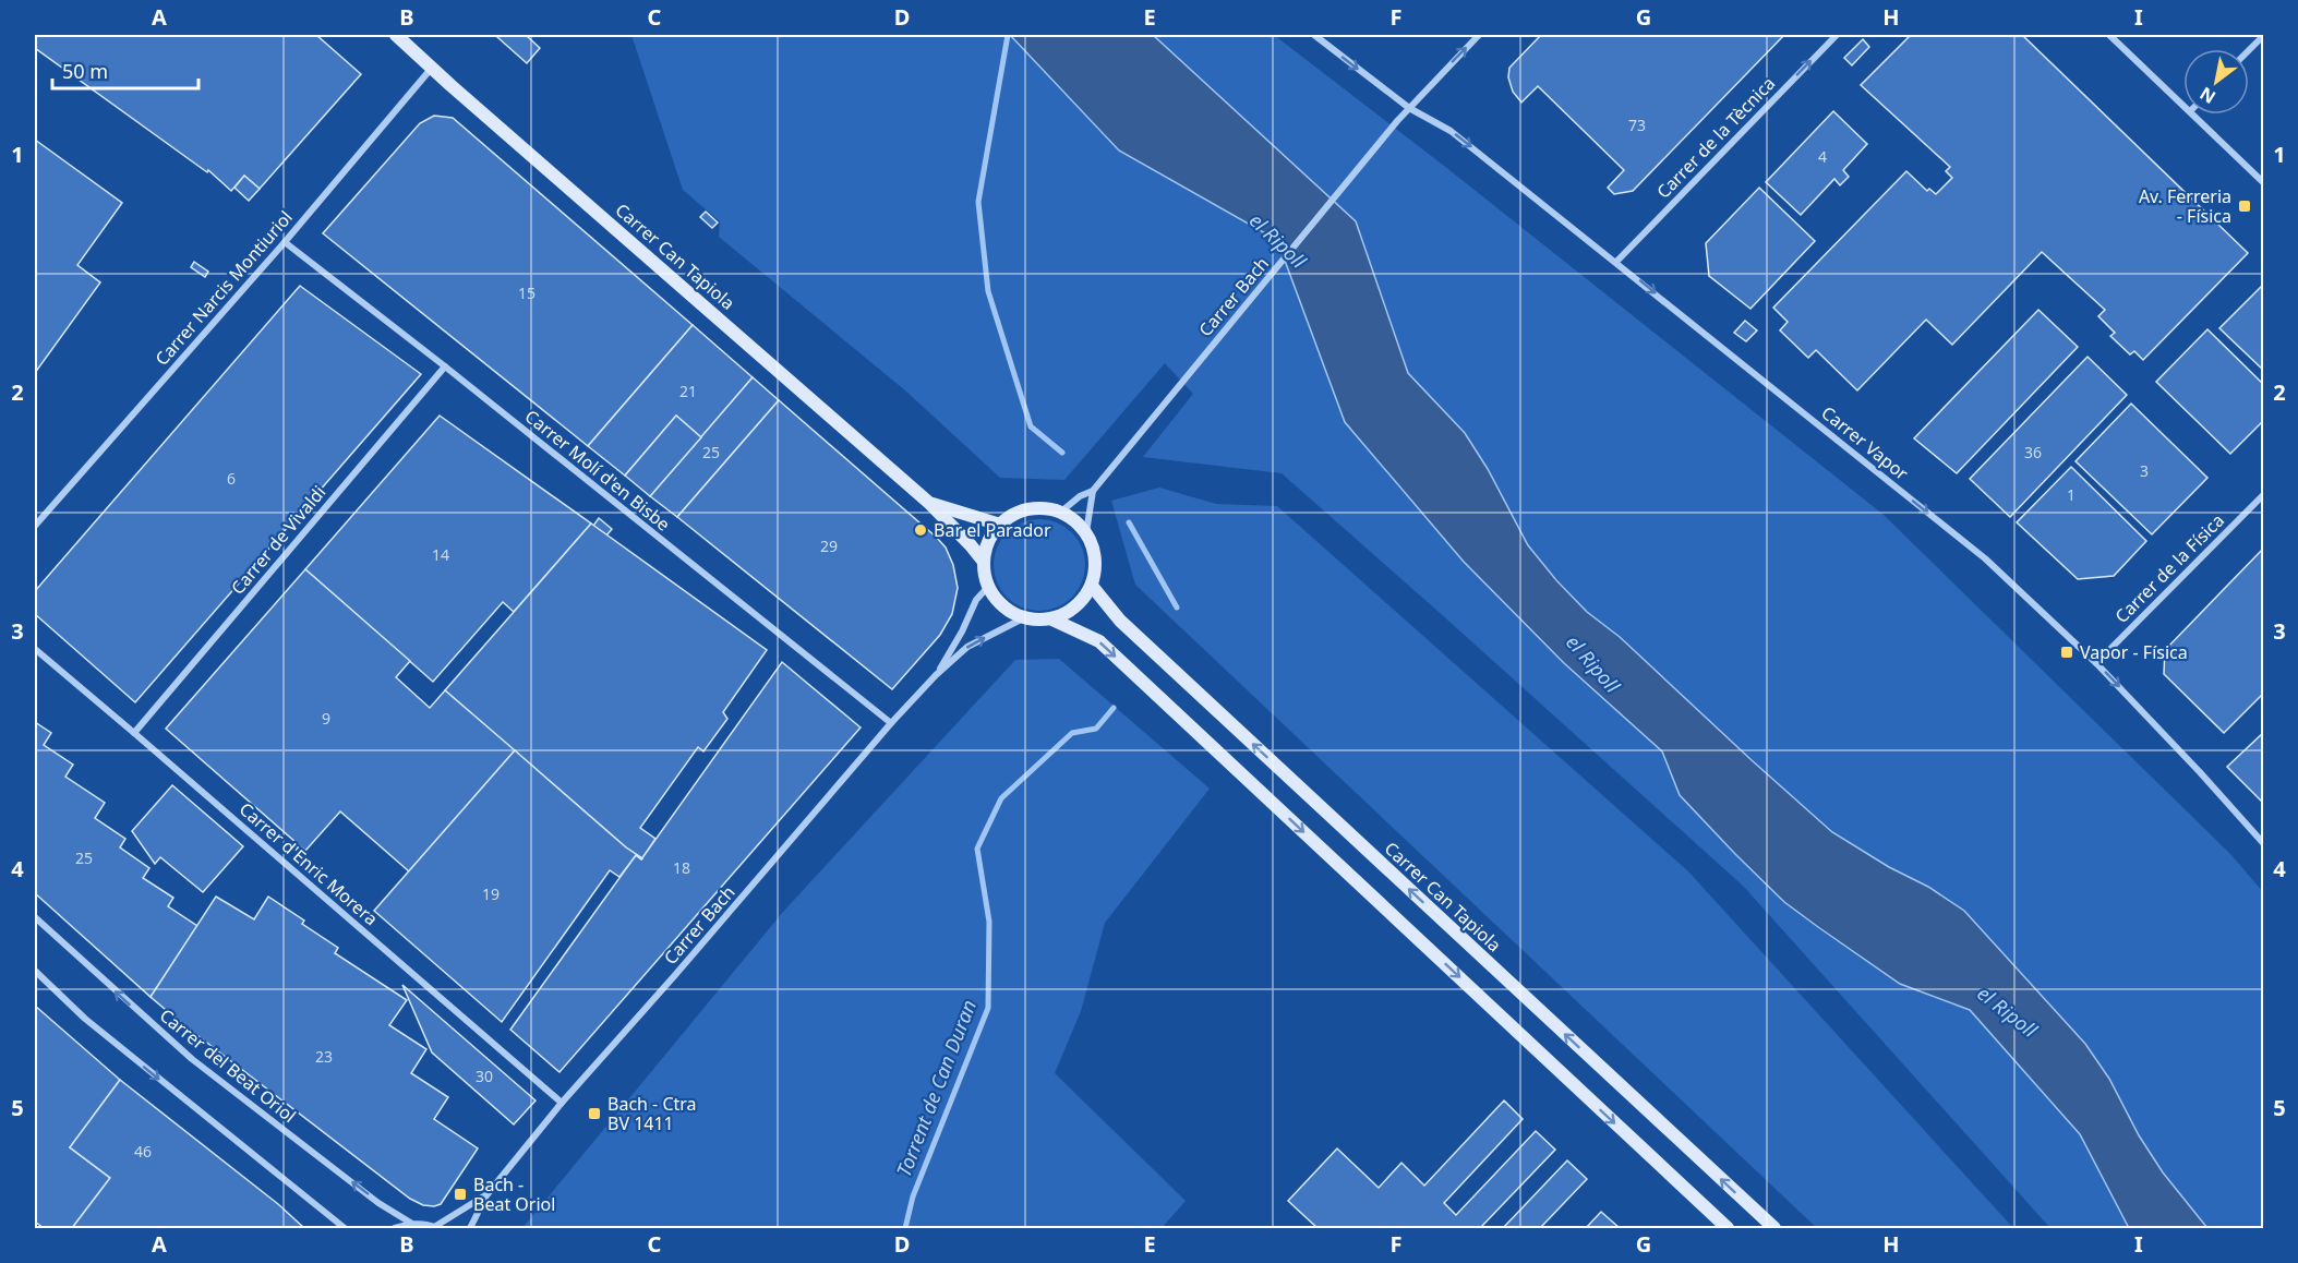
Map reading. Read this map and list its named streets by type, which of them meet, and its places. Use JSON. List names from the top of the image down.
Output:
{
  "streets": {
    "street": [
      "Carrer de la Tècnica",
      "Carrer Can Tapiola",
      "Carrer Narcis Montiuriol",
      "Carrer Bach",
      "Carrer Vapor",
      "Carrer Molí d'en Bisbe",
      "Carrer de Vivaldi",
      "Carrer de la Física",
      "Carrer d'Enric Morera",
      "Carrer del Beat Oriol"
    ]
  },
  "crossings": [
    ["Carrer de la Tècnica", "Carrer Vapor"],
    ["Carrer Can Tapiola", "Carrer Narcis Montiuriol"],
    ["Carrer Can Tapiola", "Carrer Bach"],
    ["Carrer Narcis Montiuriol", "Carrer Molí d'en Bisbe"],
    ["Carrer Bach", "Carrer Vapor"],
    ["Carrer Bach", "Carrer Molí d'en Bisbe"],
    ["Carrer Bach", "Carrer d'Enric Morera"],
    ["Carrer Bach", "Carrer del Beat Oriol"],
    ["Carrer Vapor", "Carrer de la Física"],
    ["Carrer Molí d'en Bisbe", "Carrer de Vivaldi"],
    ["Carrer de Vivaldi", "Carrer d'Enric Morera"]
  ],
  "one_way": ["Carrer de la Tècnica", "Carrer Vapor"],
  "water": ["el Ripoll", "Torrent de Can Duran"],
  "places": {
    "transit": [
      "Av. Ferreria - Física",
      "Vapor - Física",
      "Bach - Ctra BV 1411",
      "Bach - Beat Oriol"
    ],
    "other": ["Bar el Parador"]
  },
  "house_numbers": [
    "73",
    "4",
    "15",
    "21",
    "25",
    "36",
    "3",
    "6",
    "1",
    "29",
    "14",
    "9",
    "25",
    "18",
    "19",
    "23",
    "30",
    "46"
  ],
  "scale_bar": "50 m",
  "north": "bottom left",
  "grid": {
    "columns": [
      "A",
      "B",
      "C",
      "D",
      "E",
      "F",
      "G",
      "H",
      "I"
    ],
    "rows": [
      "1",
      "2",
      "3",
      "4",
      "5"
    ]
  }
}
